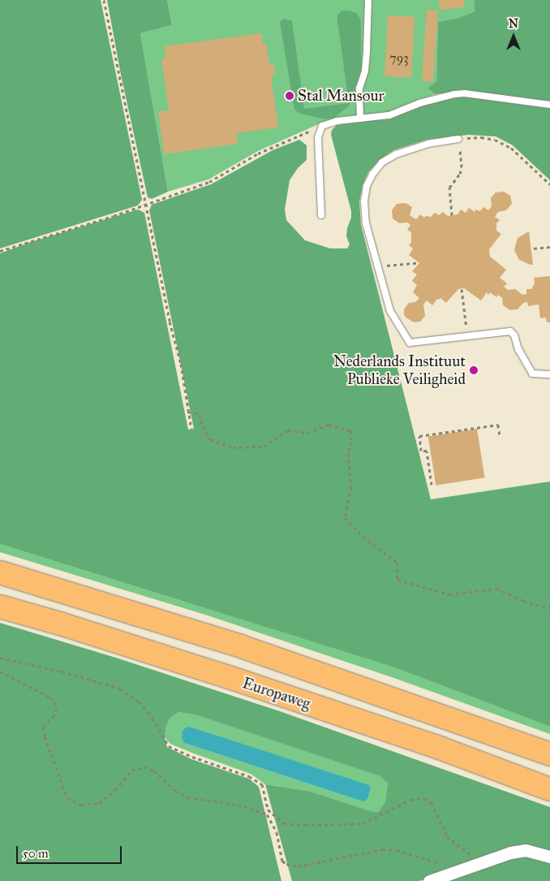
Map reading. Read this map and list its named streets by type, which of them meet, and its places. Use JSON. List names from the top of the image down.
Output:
{
  "streets": {
    "highway": ["Europaweg"]
  },
  "places": ["Stal Mansour", "Nederlands Instituut Publieke Veiligheid"],
  "house_numbers": ["793"],
  "scale_bar": "50 m",
  "north": "top"
}
